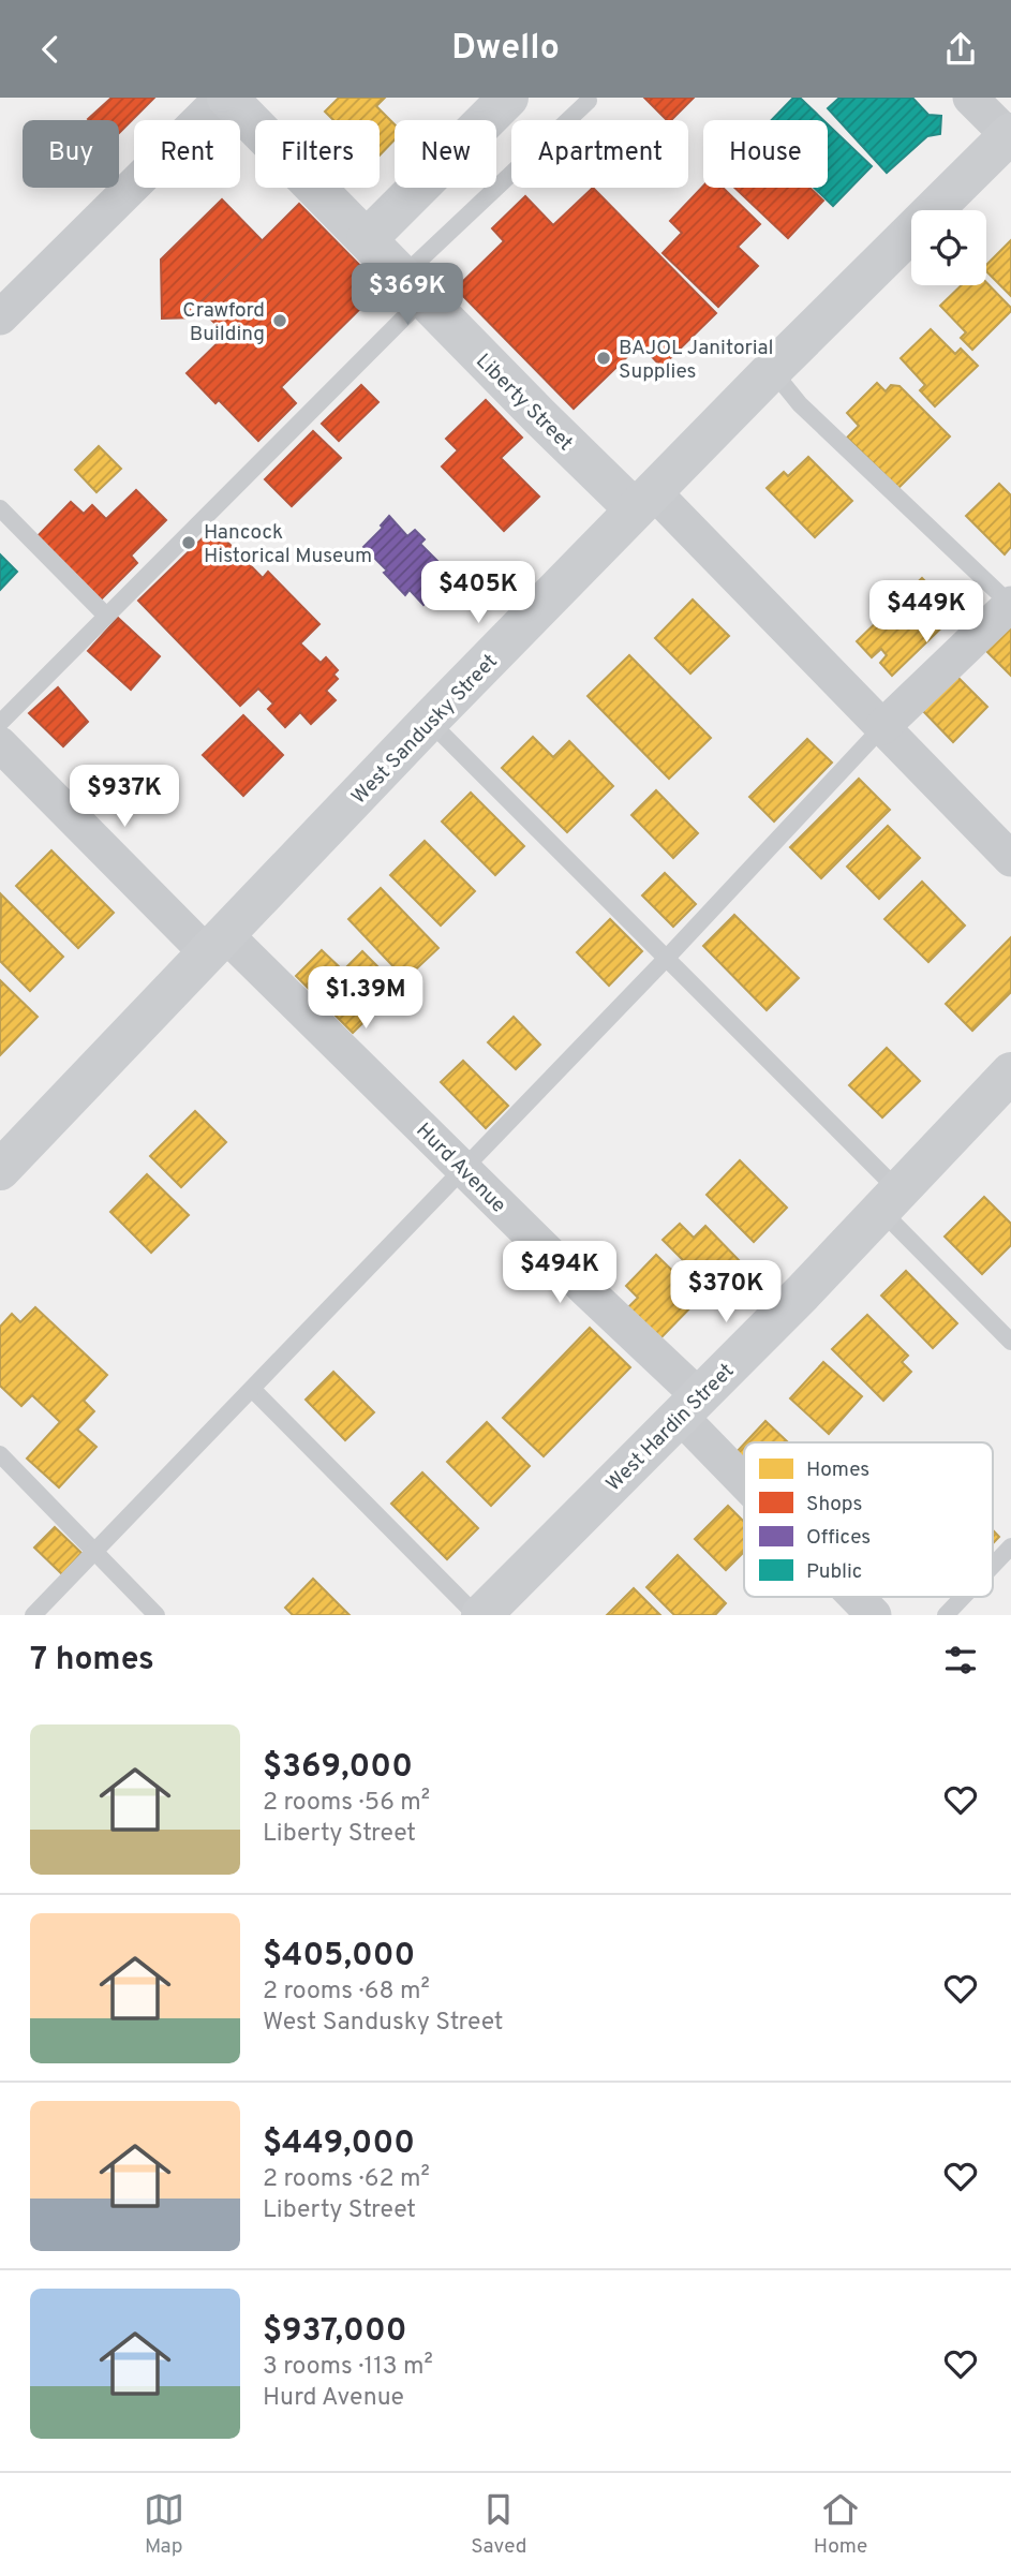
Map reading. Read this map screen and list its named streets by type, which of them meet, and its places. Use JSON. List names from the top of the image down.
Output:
{
  "streets": {
    "street": [
      "Liberty Street",
      "West Sandusky Street",
      "Hurd Avenue",
      "West Hardin Street"
    ]
  },
  "crossings": [
    ["Liberty Street", "West Sandusky Street"],
    ["West Sandusky Street", "Hurd Avenue"],
    ["Hurd Avenue", "West Hardin Street"]
  ],
  "places": ["Crawford Building", "BAJOL Janitorial Supplies", "Hancock Historical Museum"],
  "legend": [
    "Homes",
    "Shops",
    "Offices",
    "Public"
  ],
  "page": {
    "header": "Dwello",
    "chip": [
      "Buy",
      "Rent",
      "Filters",
      "New",
      "Apartment",
      "House"
    ],
    "price": [
      "$369K",
      "$405K",
      "$449K",
      "$937K",
      "$1.39M",
      "$494K",
      "$370K"
    ],
    "heading": "7 homes",
    "list": [
      {
        "name": "$369,000",
        "note": "2 rooms · 56 m² · Liberty Street"
      },
      {
        "name": "$405,000",
        "note": "2 rooms · 68 m² · West Sandusky Street"
      },
      {
        "name": "$449,000",
        "note": "2 rooms · 62 m² · Liberty Street"
      },
      {
        "name": "$937,000",
        "note": "3 rooms · 113 m² · Hurd Avenue"
      }
    ],
    "tabs": ["Map", "Saved", "Home"]
  }
}
